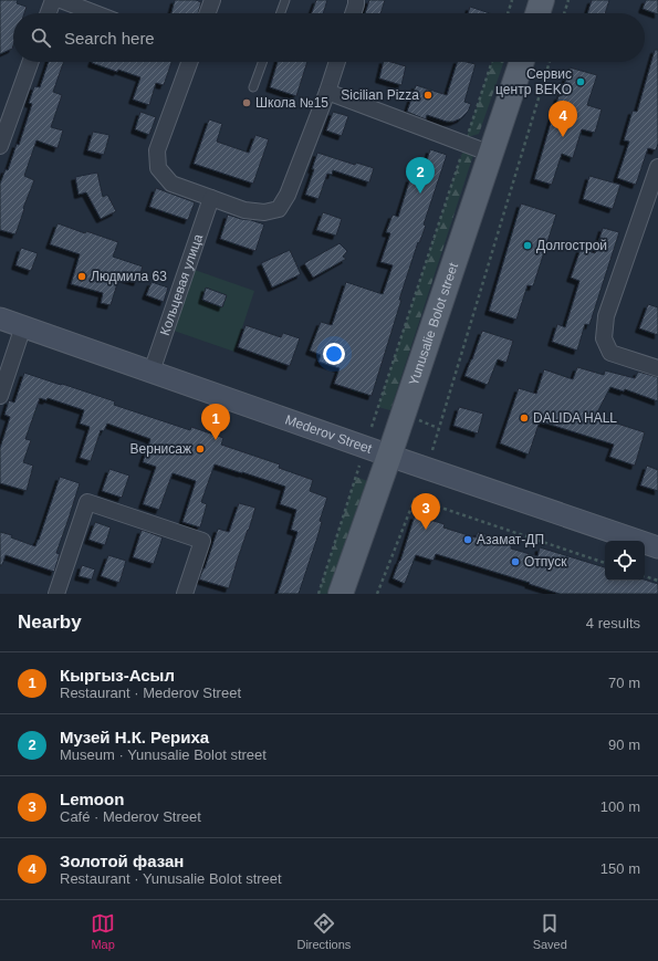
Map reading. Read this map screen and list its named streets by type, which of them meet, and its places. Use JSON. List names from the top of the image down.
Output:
{
  "streets": {
    "main road": ["Yunusalie Bolot street", "Mederov Street"],
    "street": ["Кольцевая улица"]
  },
  "crossings": [
    ["Кольцевая улица", "Mederov Street"],
    ["Yunusalie Bolot street", "Mederov Street"]
  ],
  "places": [
    "Сервис центр BEKO",
    "Sicilian Pizza",
    "Школа №15",
    "Долгострой",
    "Людмила 63",
    "DALIDA HALL",
    "Вернисаж",
    "Азамат-ДП",
    "Отпуск"
  ],
  "page": {
    "search": "Search here",
    "pins": [
      "4",
      "2",
      "1",
      "3"
    ],
    "heading": ["Nearby", "4 results"],
    "list": [
      {
        "mark": "1",
        "name": "Кыргыз-Асыл",
        "note": "Restaurant · Mederov Street",
        "value": "70 m"
      },
      {
        "mark": "2",
        "name": "Музей Н.К. Рериха",
        "note": "Museum · Yunusalie Bolot street",
        "value": "90 m"
      },
      {
        "mark": "3",
        "name": "Lemoon",
        "note": "Café · Mederov Street",
        "value": "100 m"
      },
      {
        "mark": "4",
        "name": "Золотой фазан",
        "note": "Restaurant · Yunusalie Bolot street",
        "value": "150 m"
      }
    ],
    "nav": ["Map", "Directions", "Saved"]
  }
}
